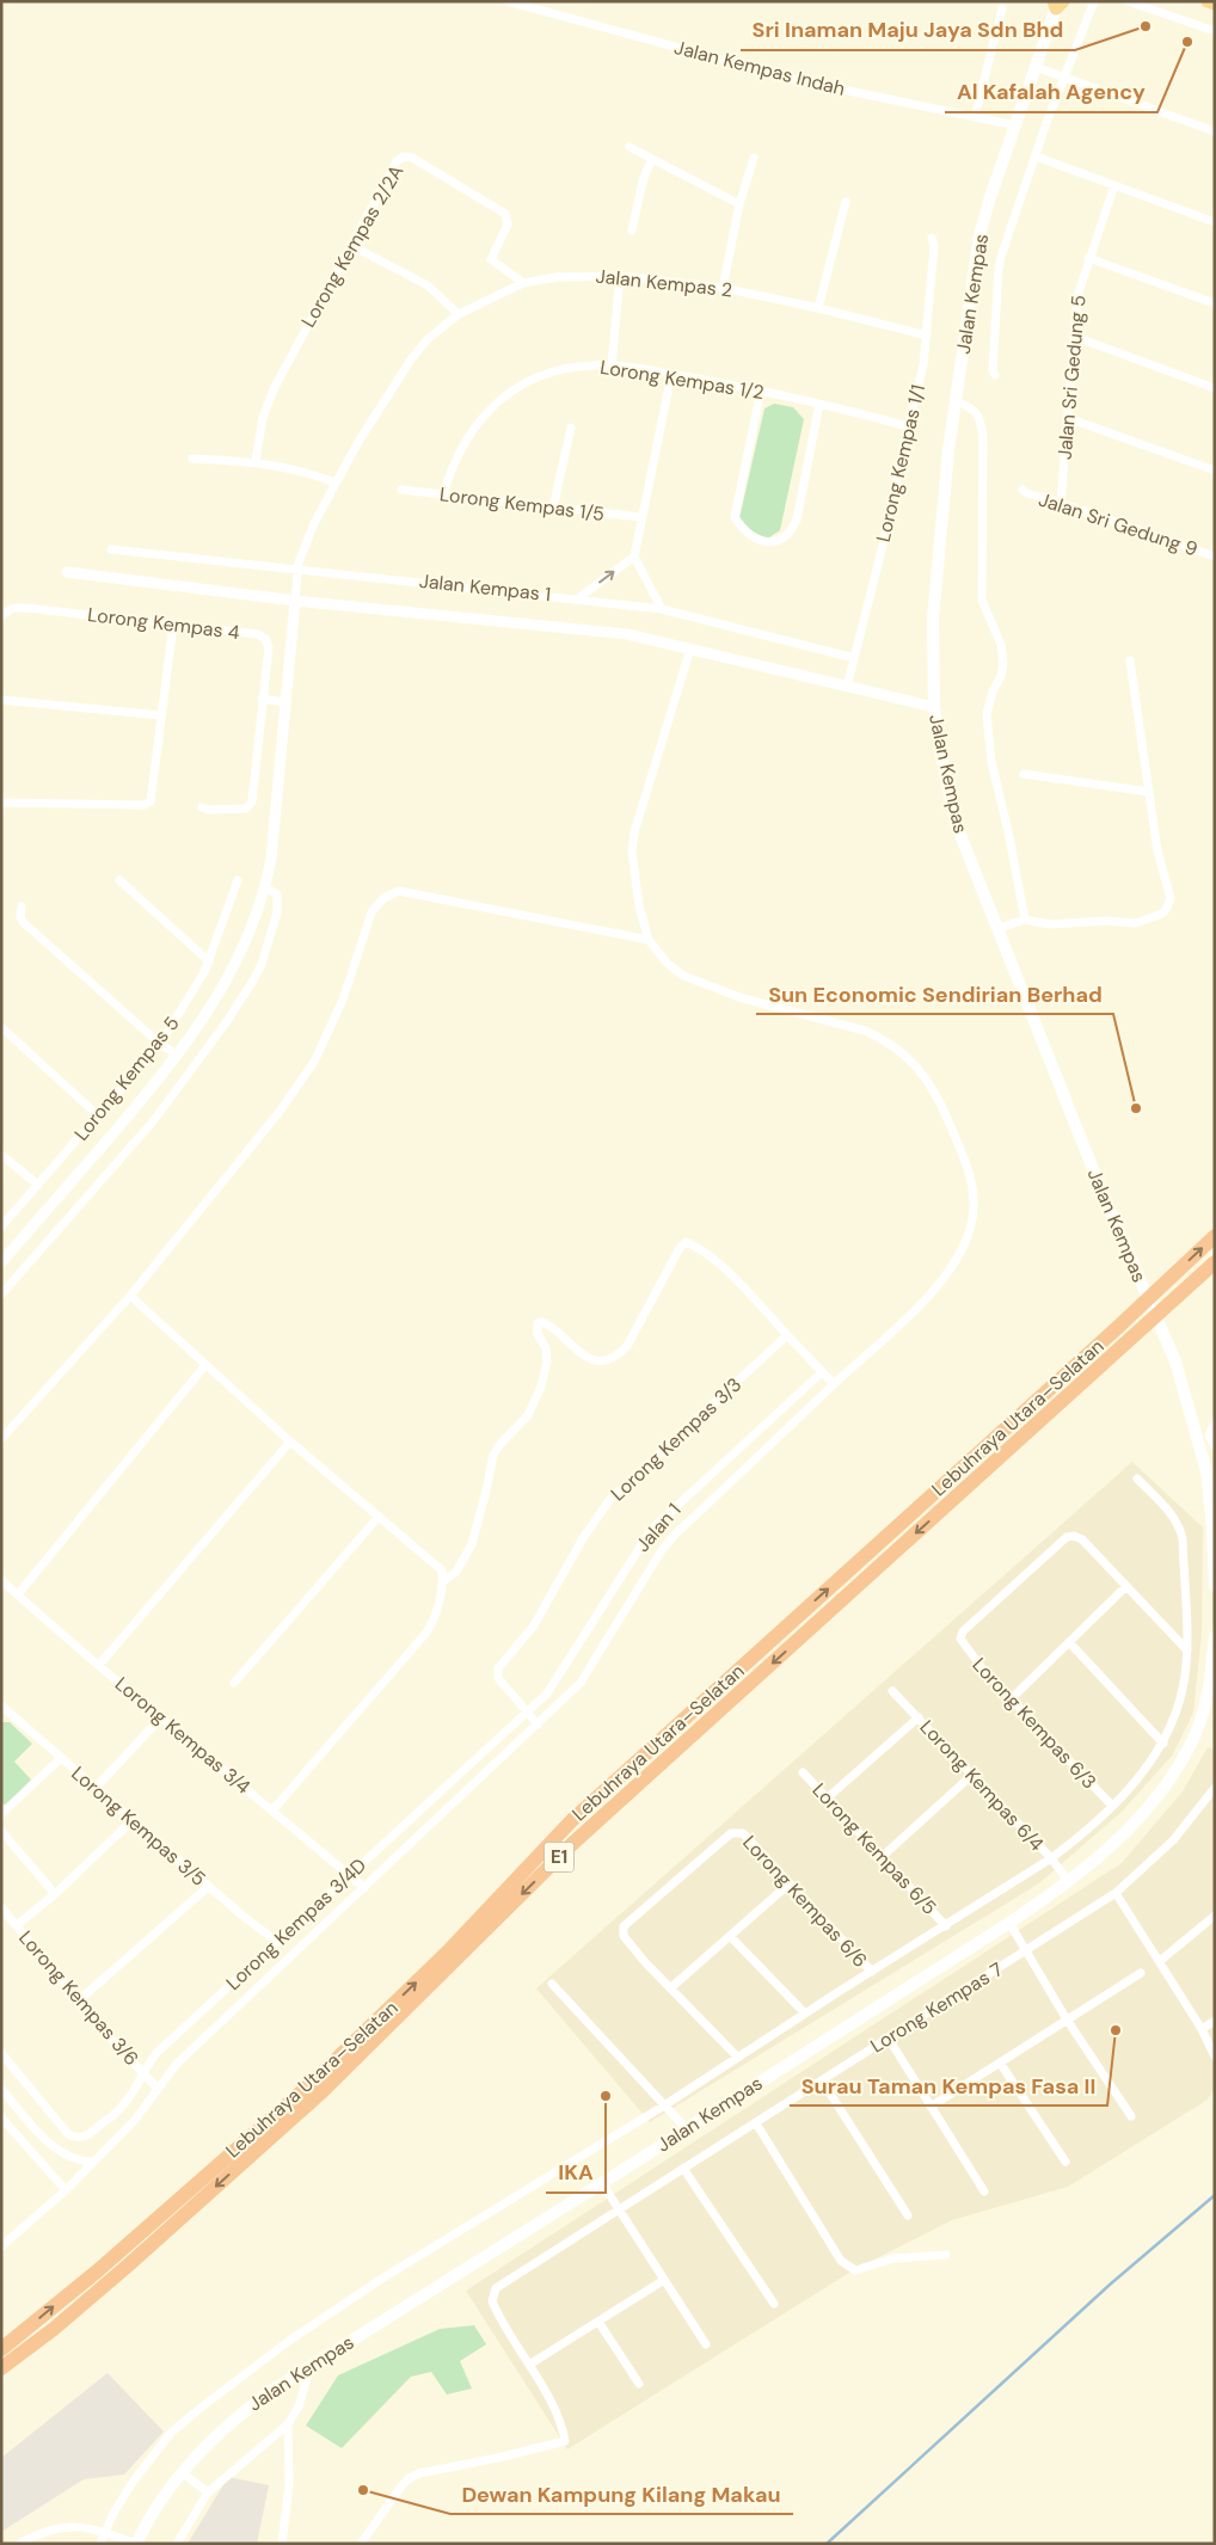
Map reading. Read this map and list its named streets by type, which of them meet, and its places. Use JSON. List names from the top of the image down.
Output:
{
  "streets": {
    "highway": ["Lebuhraya Utara–Selatan", "E1"],
    "main road": ["Jalan Kempas"],
    "street": [
      "Jalan Kempas Indah",
      "Lorong Kempas 2/2A",
      "Jalan Kempas 2",
      "Jalan Sri Gedung 5",
      "Lorong Kempas 1/2",
      "Lorong Kempas 1/1",
      "Lorong Kempas 1/5",
      "Jalan Sri Gedung 9",
      "Jalan Kempas 1",
      "Lorong Kempas 4",
      "Lorong Kempas 5",
      "Lorong Kempas 3/3",
      "Jalan 1",
      "Lorong Kempas 6/3",
      "Lorong Kempas 3/4",
      "Lorong Kempas 6/4",
      "Lorong Kempas 3/5",
      "Lorong Kempas 6/5",
      "Lorong Kempas 6/6",
      "Lorong Kempas 3/4D",
      "Lorong Kempas 3/6",
      "Lorong Kempas 7"
    ]
  },
  "crossings": [
    ["Jalan Kempas Indah", "Jalan Kempas"],
    ["Lorong Kempas 2/2A", "Jalan Kempas 2"],
    ["Jalan Kempas 2", "Lorong Kempas 1/1"],
    ["Jalan Kempas 2", "Jalan Kempas 1"],
    ["Jalan Kempas", "Lorong Kempas 6/4"],
    ["Jalan Sri Gedung 5", "Jalan Sri Gedung 9"],
    ["Lorong Kempas 1/2", "Lorong Kempas 1/1"],
    ["Lorong Kempas 1/2", "Lorong Kempas 1/5"],
    ["Lorong Kempas 1/1", "Jalan Kempas 1"],
    ["Lorong Kempas 3/3", "Jalan 1"],
    ["Lorong Kempas 3/3", "Lorong Kempas 3/4D"],
    ["Jalan 1", "Lorong Kempas 3/4D"],
    ["Lorong Kempas 3/4", "Lorong Kempas 3/4D"],
    ["Lorong Kempas 3/5", "Lorong Kempas 3/4D"],
    ["Lorong Kempas 3/4D", "Lorong Kempas 3/6"]
  ],
  "places": [
    "Sri Inaman Maju Jaya Sdn Bhd",
    "Al Kafalah Agency",
    "Sun Economic Sendirian Berhad",
    "Surau Taman Kempas Fasa II",
    "IKA",
    "Dewan Kampung Kilang Makau"
  ]
}
